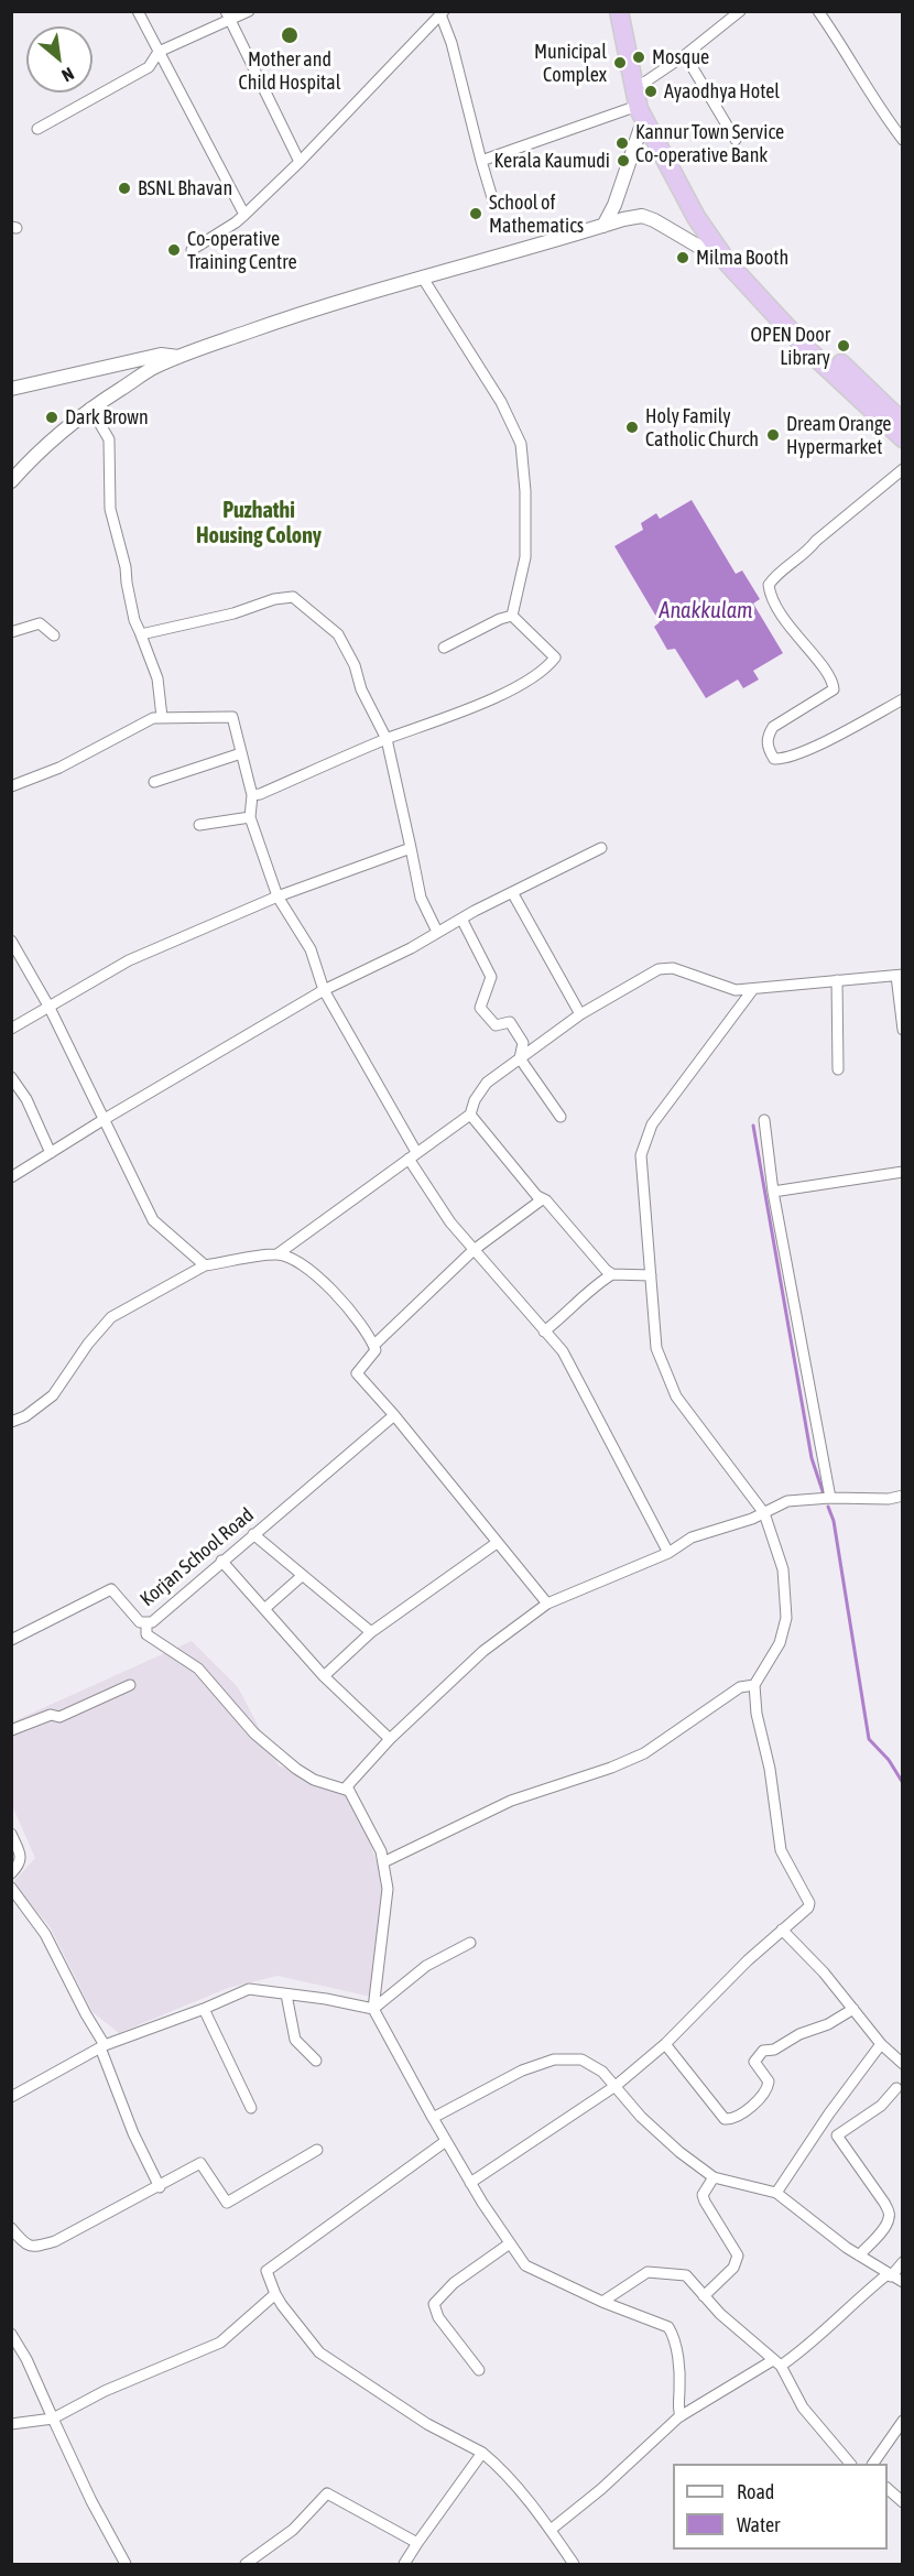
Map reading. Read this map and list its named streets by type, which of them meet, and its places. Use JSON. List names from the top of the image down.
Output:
{
  "streets": {
    "street": ["Korjan School Road"]
  },
  "districts": ["Puzhathi Housing Colony"],
  "water": ["Anakkulam"],
  "places": [
    "Mother and Child Hospital",
    "Mosque",
    "Municipal Complex",
    "Ayaodhya Hotel",
    "Kannur Town Service Co-operative Bank",
    "Kerala Kaumudi",
    "BSNL Bhavan",
    "School of Mathematics",
    "Co-operative Training Centre",
    "Milma Booth",
    "OPEN Door Library",
    "Dark Brown",
    "Holy Family Catholic Church",
    "Dream Orange Hypermarket"
  ],
  "legend": ["Road", "Water"],
  "north": "bottom right"
}
